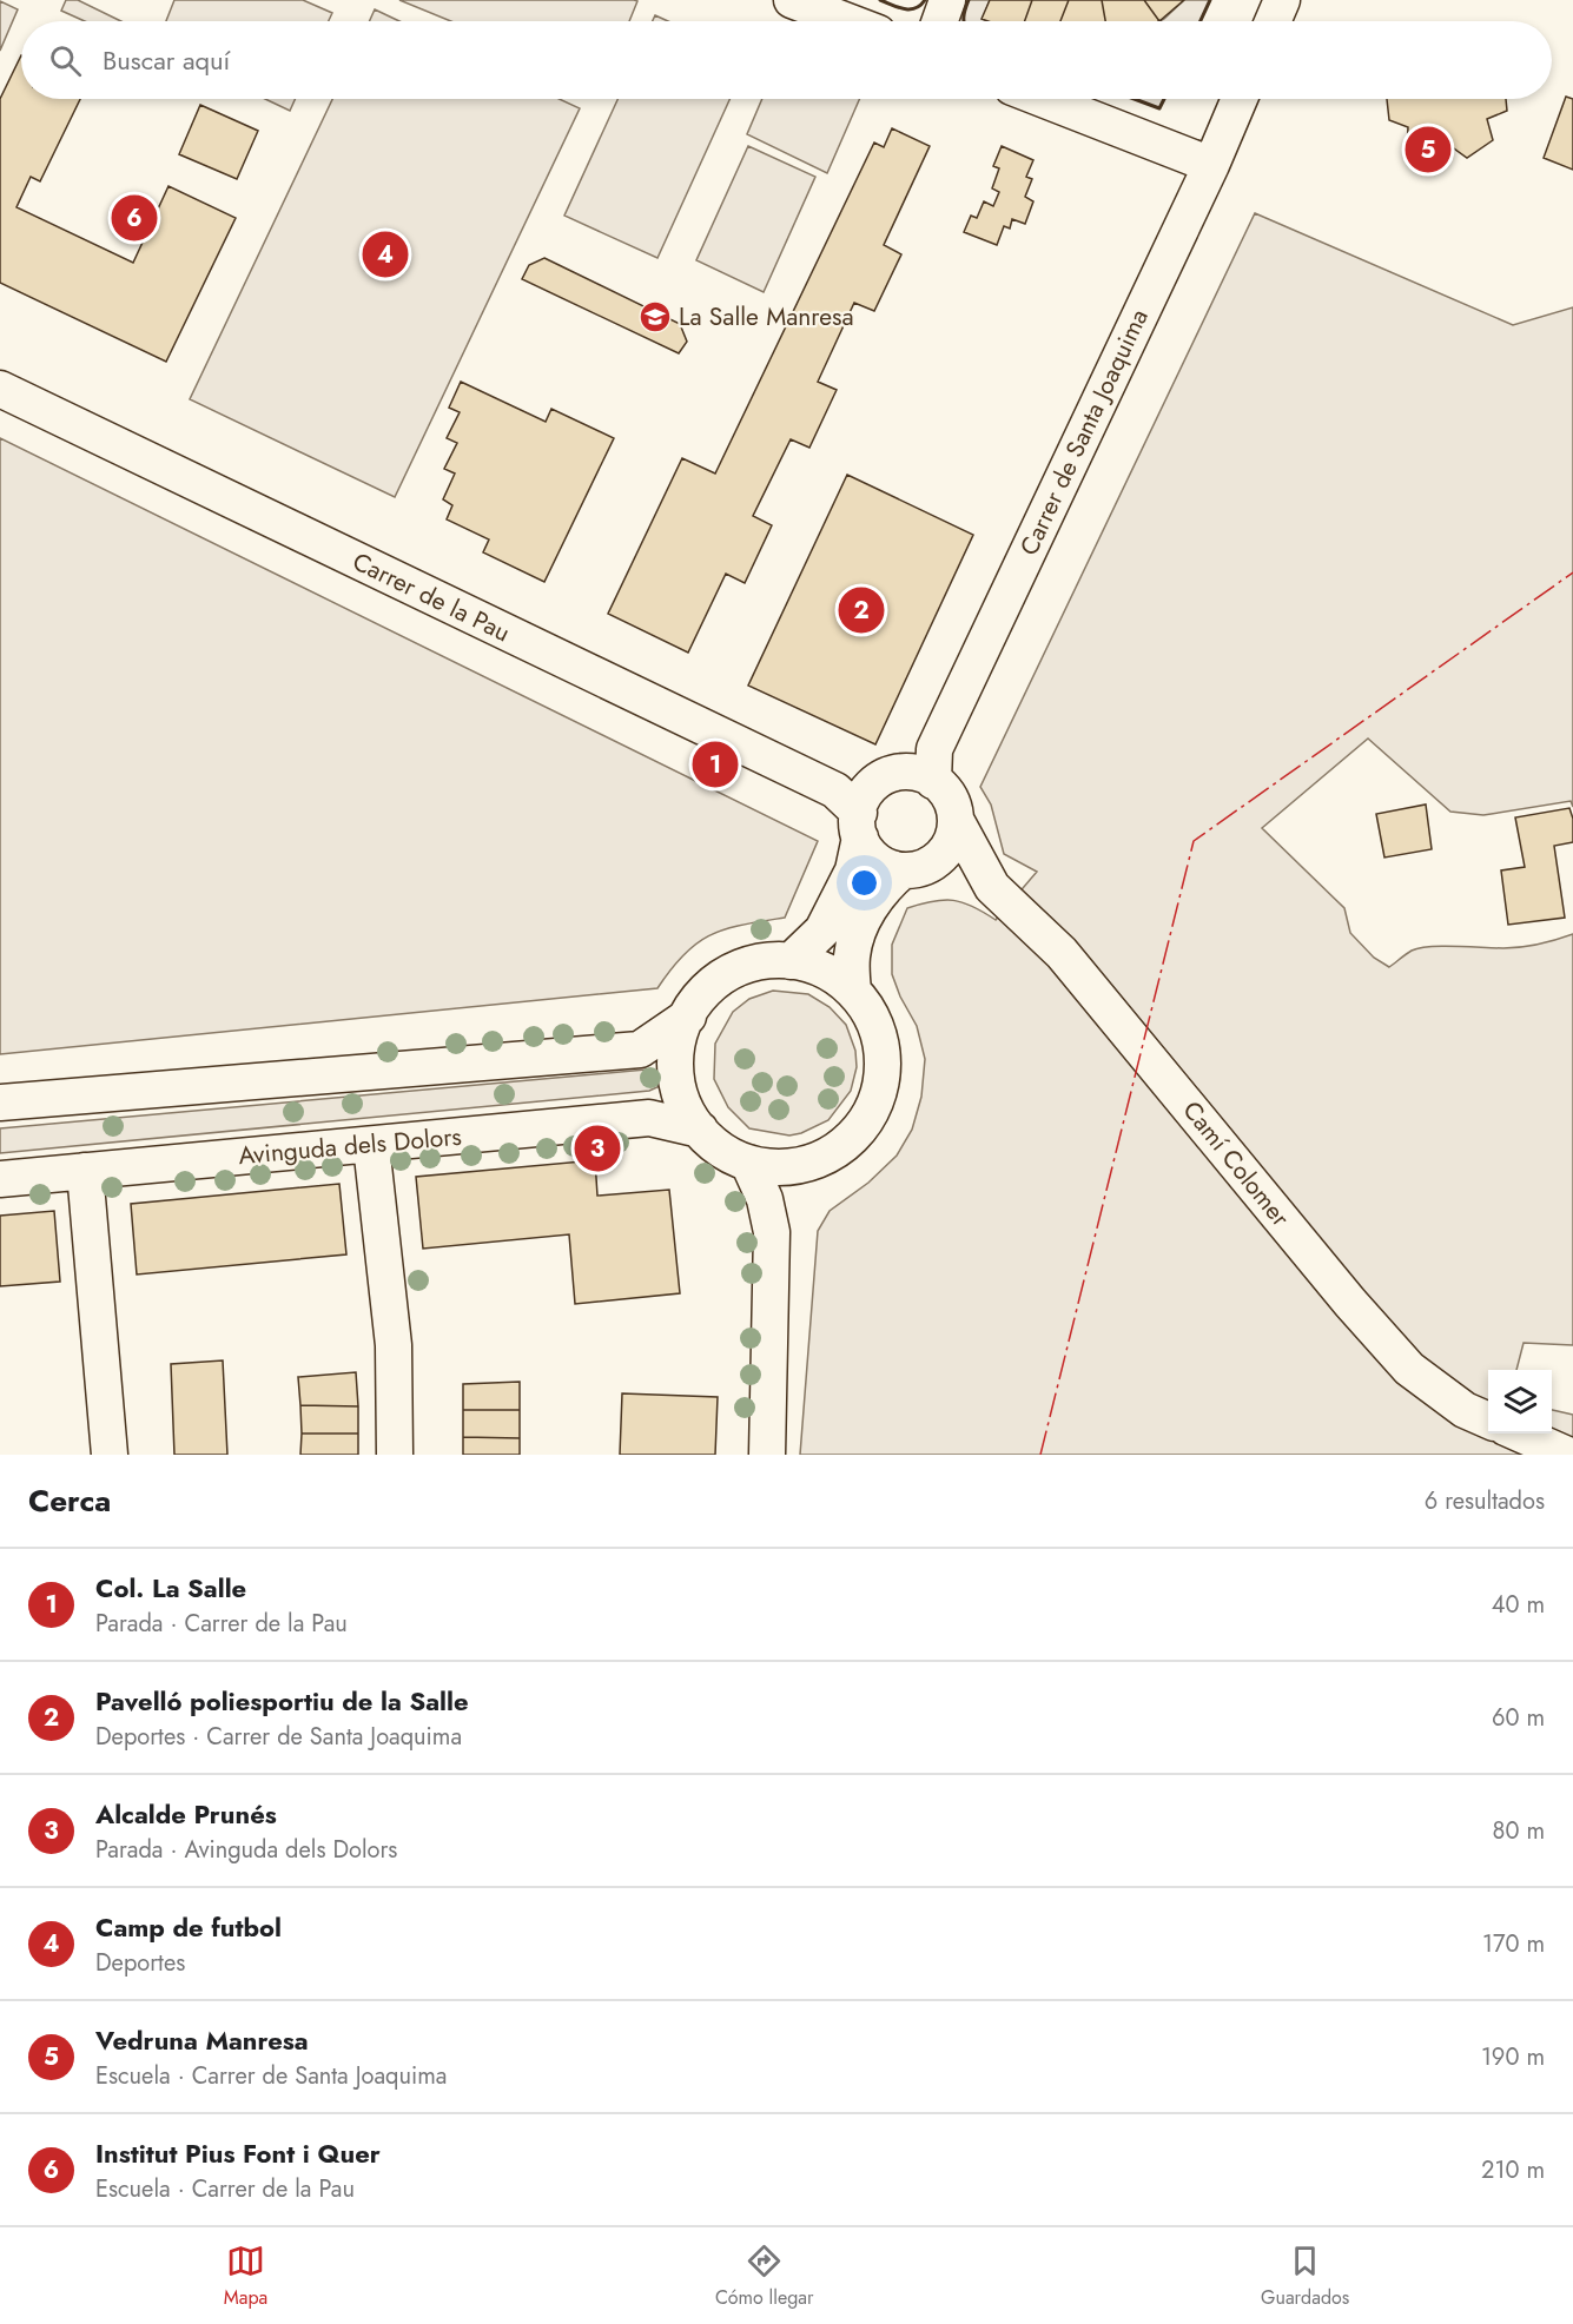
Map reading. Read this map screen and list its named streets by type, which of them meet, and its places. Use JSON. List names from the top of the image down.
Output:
{
  "streets": {
    "street": [
      "Carrer de Santa Joaquima",
      "Carrer de la Pau",
      "Avinguda dels Dolors",
      "Camí Colomer"
    ]
  },
  "crossings": [
    ["Carrer de Santa Joaquima", "Carrer de la Pau"],
    ["Carrer de Santa Joaquima", "Camí Colomer"],
    ["Carrer de la Pau", "Camí Colomer"]
  ],
  "places": {
    "school or university": ["La Salle Manresa"]
  },
  "page": {
    "search": "Buscar aquí",
    "pins": [
      "5",
      "6",
      "4",
      "2",
      "1",
      "3"
    ],
    "heading": ["Cerca", "6 resultados"],
    "list": [
      {
        "mark": "1",
        "name": "Col. La Salle",
        "note": "Parada · Carrer de la Pau",
        "value": "40 m"
      },
      {
        "mark": "2",
        "name": "Pavelló poliesportiu de la Salle",
        "note": "Deportes · Carrer de Santa Joaquima",
        "value": "60 m"
      },
      {
        "mark": "3",
        "name": "Alcalde Prunés",
        "note": "Parada · Avinguda dels Dolors",
        "value": "80 m"
      },
      {
        "mark": "4",
        "name": "Camp de futbol",
        "note": "Deportes",
        "value": "170 m"
      },
      {
        "mark": "5",
        "name": "Vedruna Manresa",
        "note": "Escuela · Carrer de Santa Joaquima",
        "value": "190 m"
      },
      {
        "mark": "6",
        "name": "Institut Pius Font i Quer",
        "note": "Escuela · Carrer de la Pau",
        "value": "210 m"
      }
    ],
    "nav": ["Mapa", "Cómo llegar", "Guardados"]
  }
}
